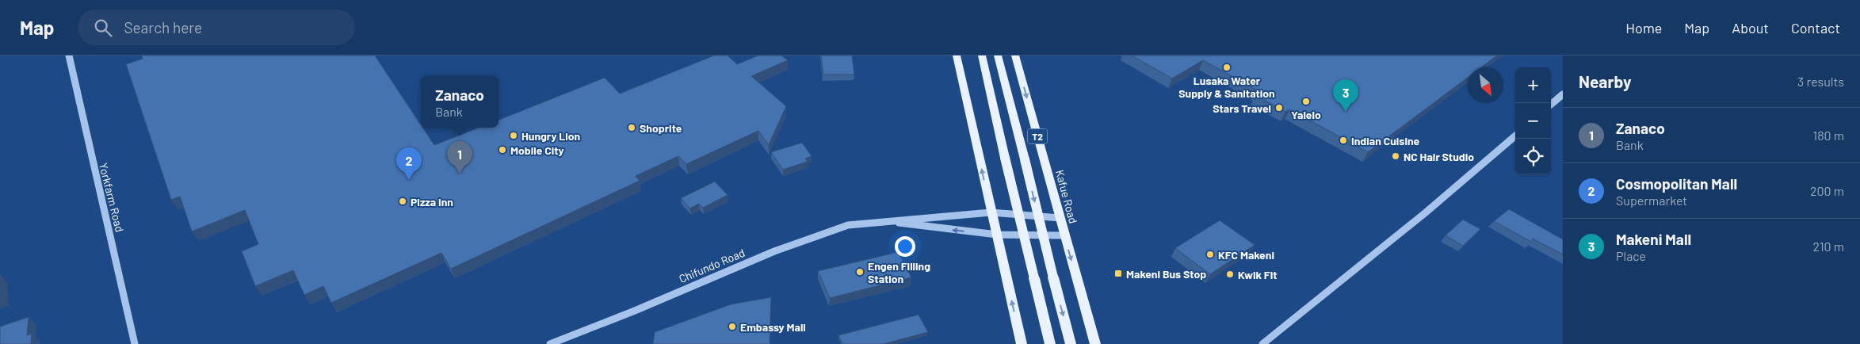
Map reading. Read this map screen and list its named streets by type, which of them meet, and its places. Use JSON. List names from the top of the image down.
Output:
{
  "streets": {
    "main road": ["T2", "Kafue Road"],
    "street": ["Yorkfarm Road", "Chifundo Road"]
  },
  "crossings": [
    ["Kafue Road", "Chifundo Road"]
  ],
  "places": {
    "other": [
      "Lusaka Water Supply & Sanitation",
      "Yalelo",
      "Stars Travel",
      "Shoprite",
      "Hungry Lion",
      "Indian Cuisine",
      "Mobile City",
      "NC Hair Studio",
      "Pizza Inn",
      "KFC Makeni",
      "Engen Filling Station",
      "Kwik Fit",
      "Embassy Mall"
    ],
    "transit": ["Makeni Bus Stop"]
  },
  "north": "bottom right",
  "page": {
    "header": "Map",
    "search": "Search here",
    "nav": [
      "Home",
      "Map",
      "About",
      "Contact"
    ],
    "heading": ["Nearby", "3 results"],
    "map_buttons": ["+", "−"],
    "popup": ["Zanaco", "Bank"],
    "pins": ["3", "1", "2"],
    "list": [
      {
        "mark": "1",
        "name": "Zanaco",
        "note": "Bank",
        "value": "180 m"
      },
      {
        "mark": "2",
        "name": "Cosmopolitan Mall",
        "note": "Supermarket",
        "value": "200 m"
      },
      {
        "mark": "3",
        "name": "Makeni Mall",
        "note": "Place",
        "value": "210 m"
      }
    ]
  }
}
